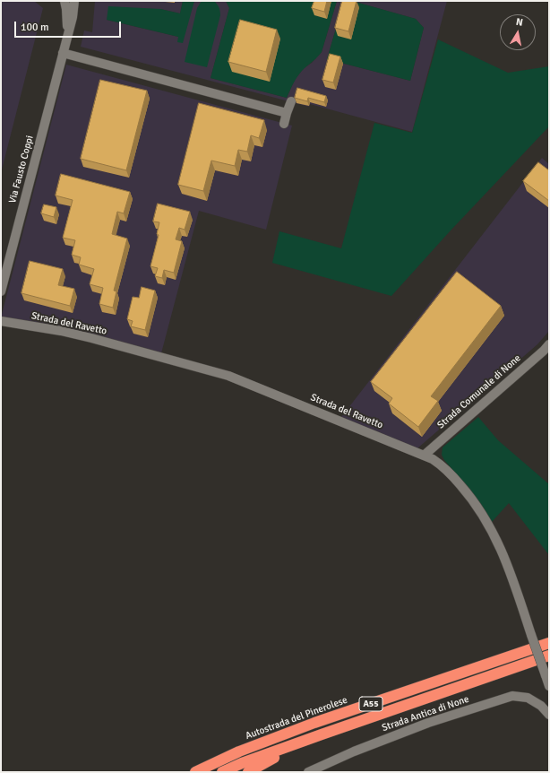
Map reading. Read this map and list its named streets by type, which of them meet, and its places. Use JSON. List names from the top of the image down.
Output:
{
  "streets": {
    "highway": ["A55", "Autostrada del Pinerolese"],
    "street": [
      "Via Fausto Coppi",
      "Strada del Ravetto",
      "Strada Comunale di None",
      "Strada Antica di None"
    ]
  },
  "crossings": [
    ["Strada del Ravetto", "Strada Comunale di None"]
  ],
  "scale_bar": "100 m",
  "north": "top"
}
